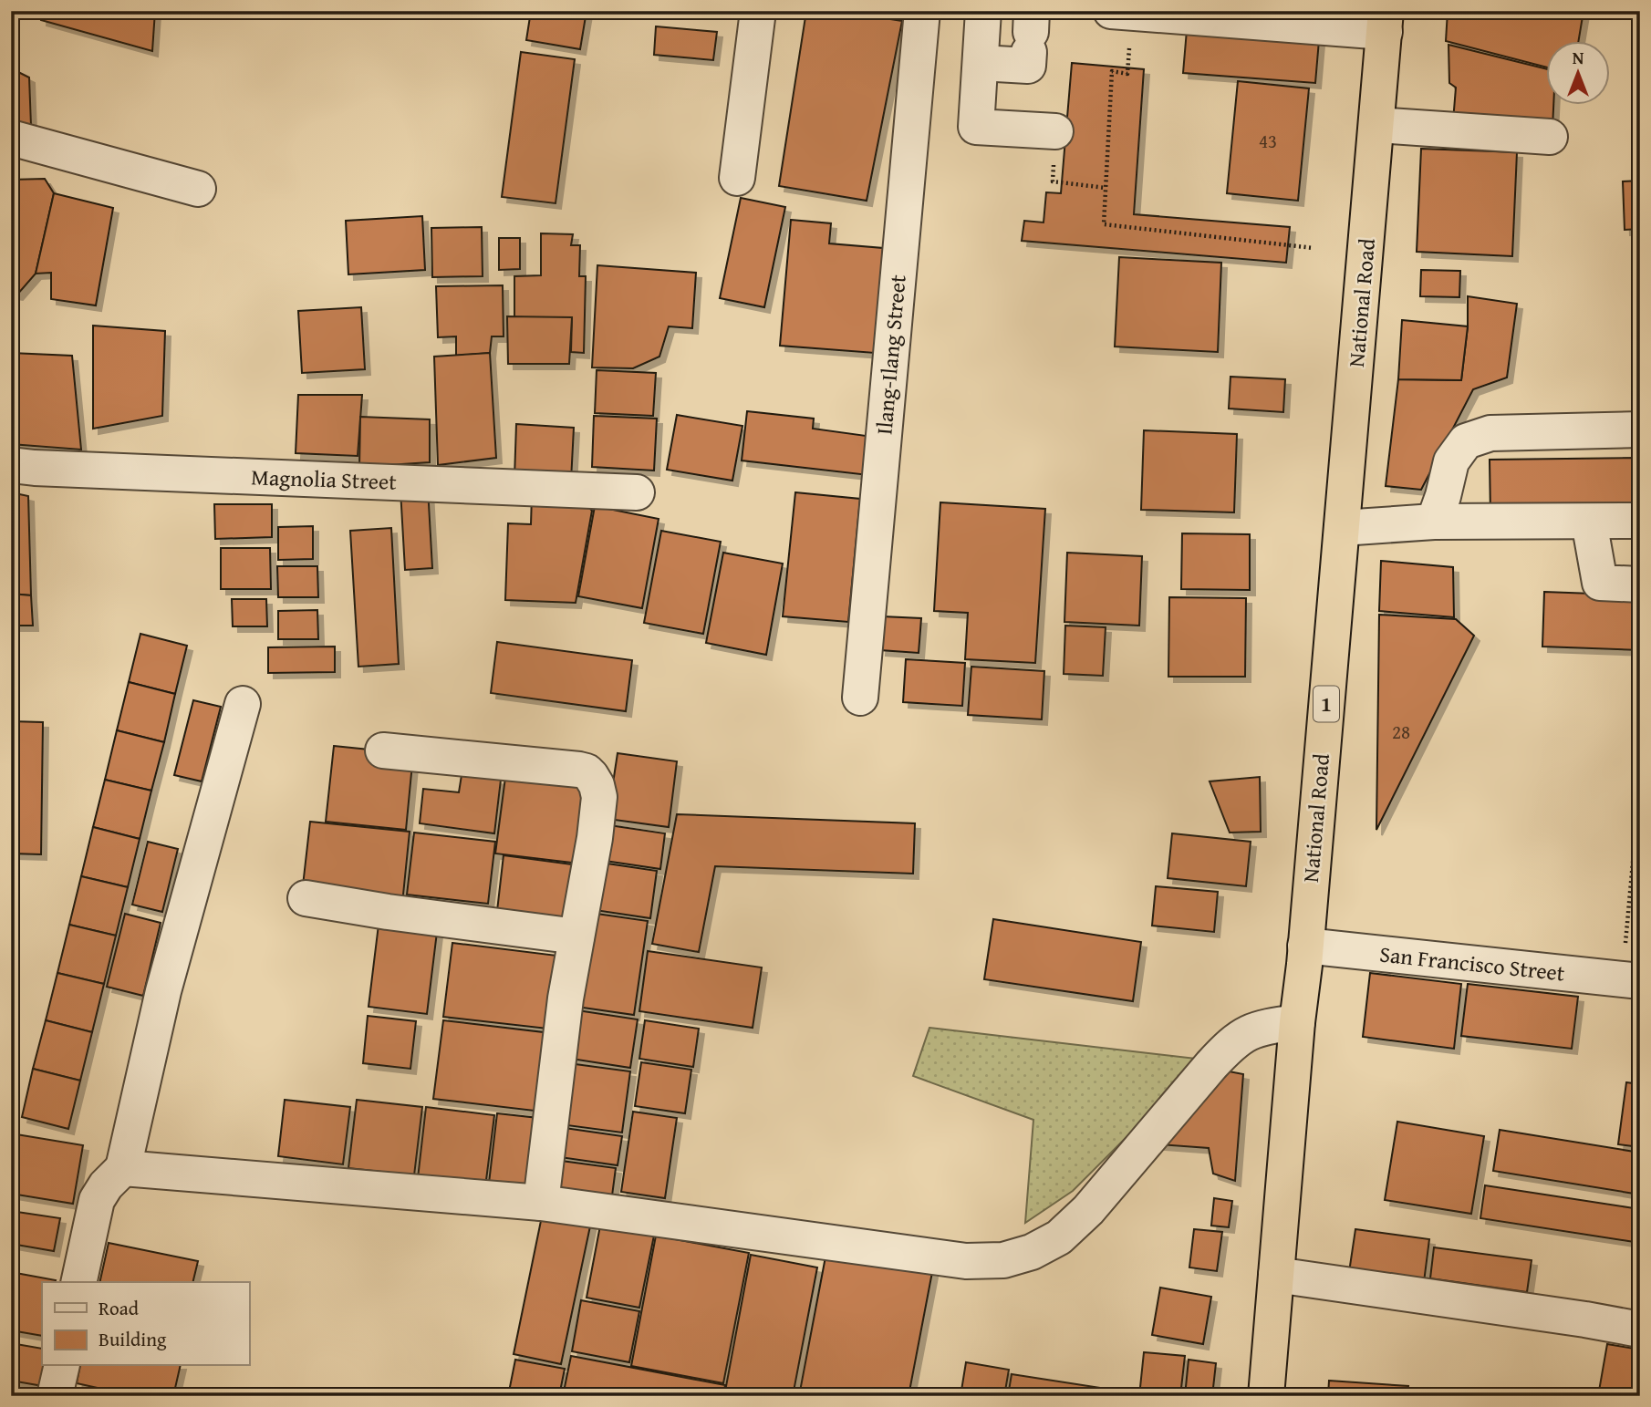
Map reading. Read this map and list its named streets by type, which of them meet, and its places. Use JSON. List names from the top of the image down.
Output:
{
  "streets": {
    "highway": ["National Road", "1"],
    "street": ["Ilang-Ilang Street", "Magnolia Street", "San Francisco Street"]
  },
  "crossings": [
    ["National Road", "San Francisco Street"]
  ],
  "house_numbers": ["43", "28"],
  "legend": ["Road", "Building"],
  "north": "top"
}
